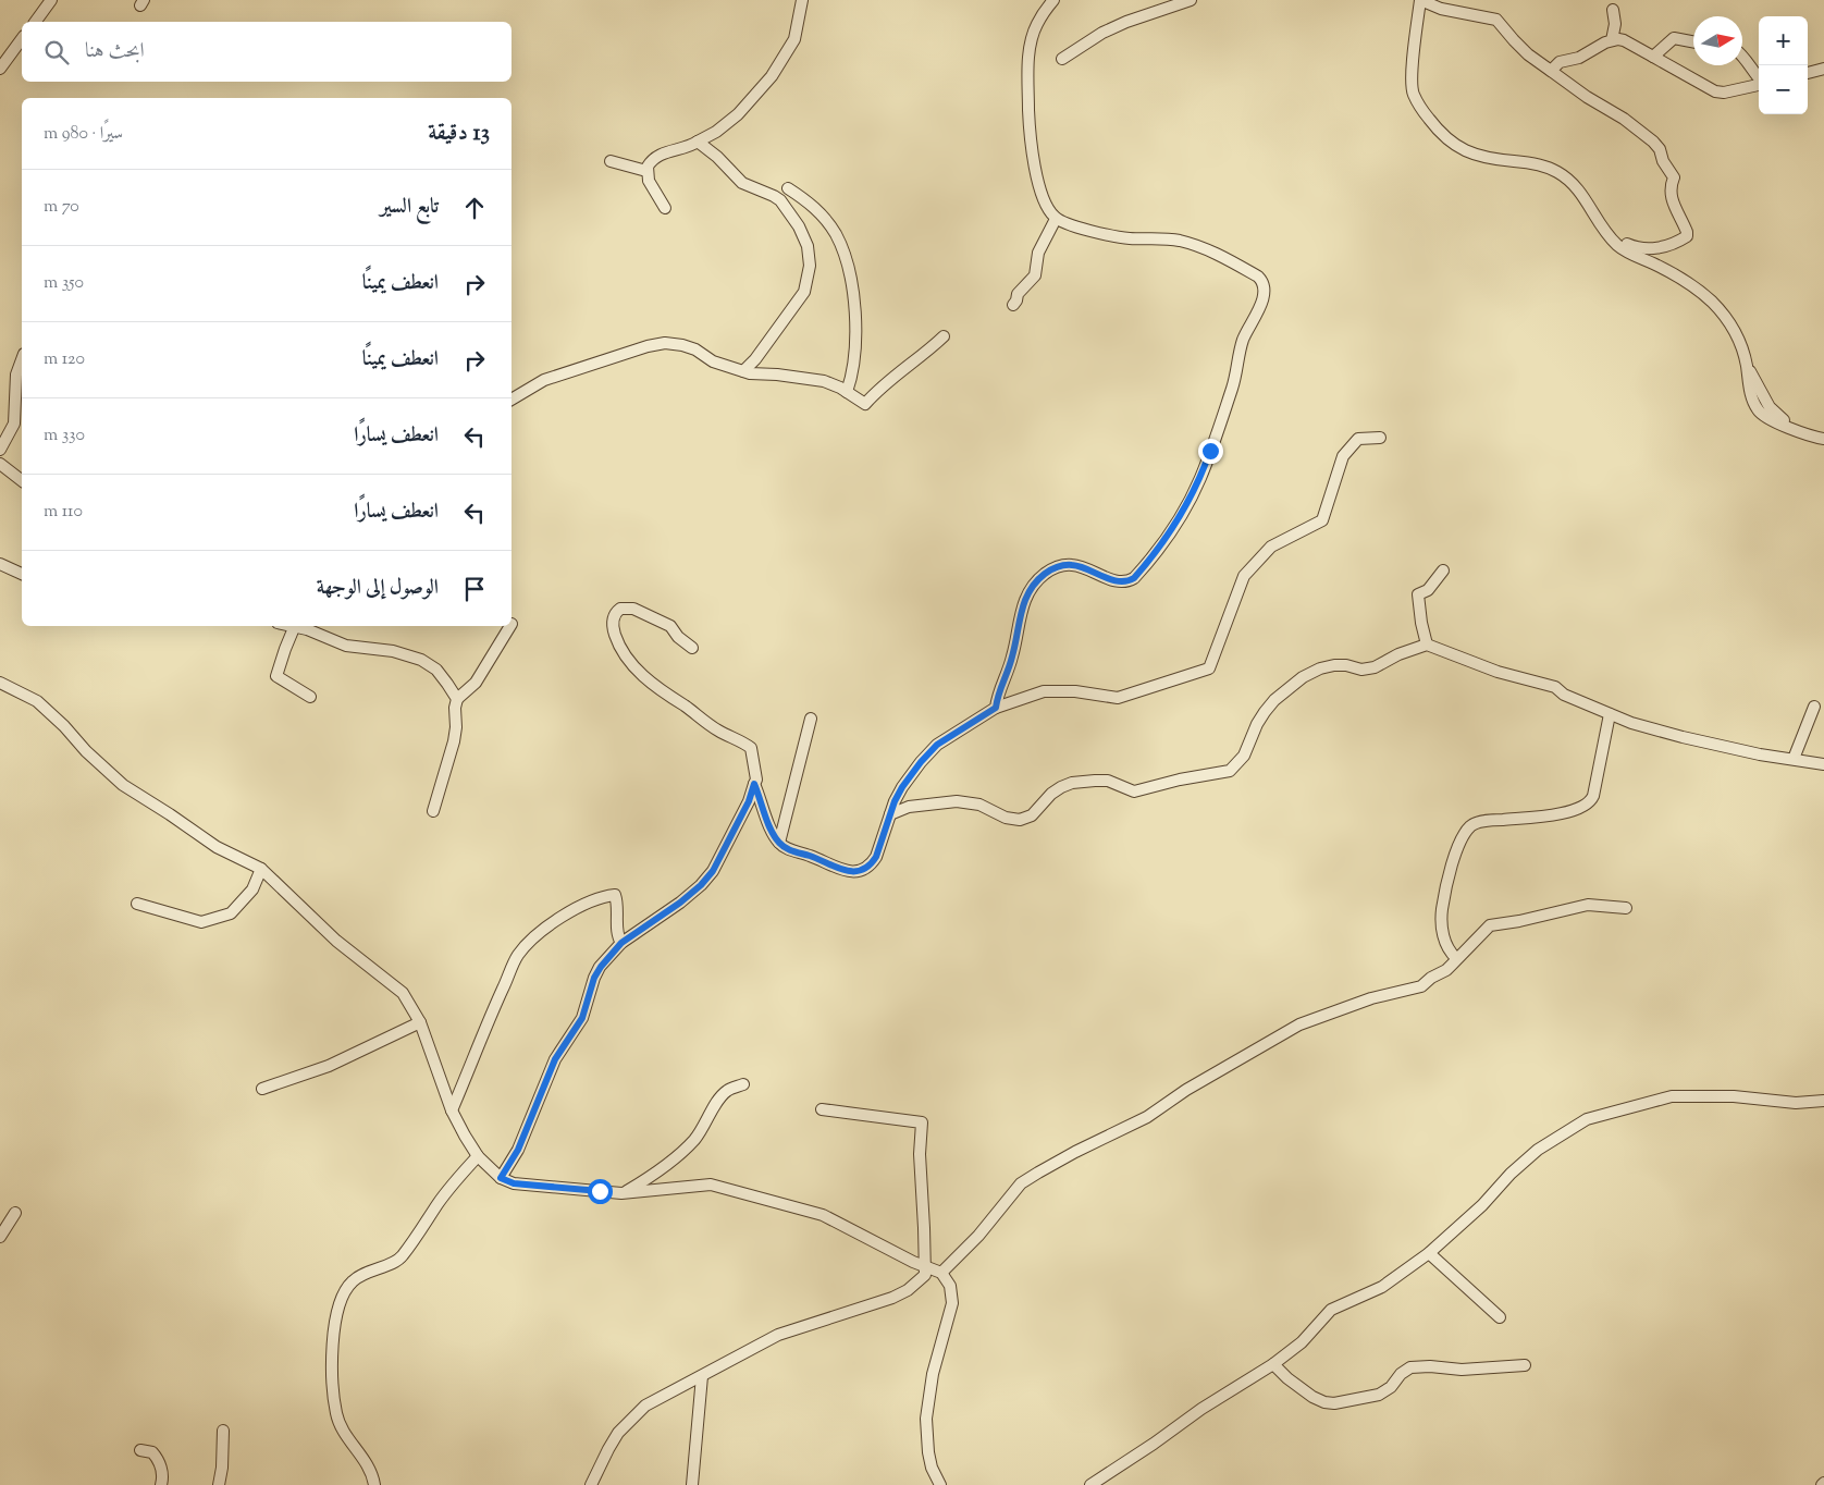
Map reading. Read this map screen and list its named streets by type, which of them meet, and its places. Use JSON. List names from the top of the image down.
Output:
{
  "north": "right",
  "page": {
    "map_buttons": ["+", "−"],
    "search": "ابحث هنا",
    "heading": ["13 دقيقة", "سيرًا · 980 m"],
    "list": [
      ["تابع السير", "70 m"],
      ["انعطف يمينًا", "350 m"],
      ["انعطف يمينًا", "120 m"],
      ["انعطف يسارًا", "330 m"],
      ["انعطف يسارًا", "110 m"],
      "الوصول إلى الوجهة"
    ]
  }
}
